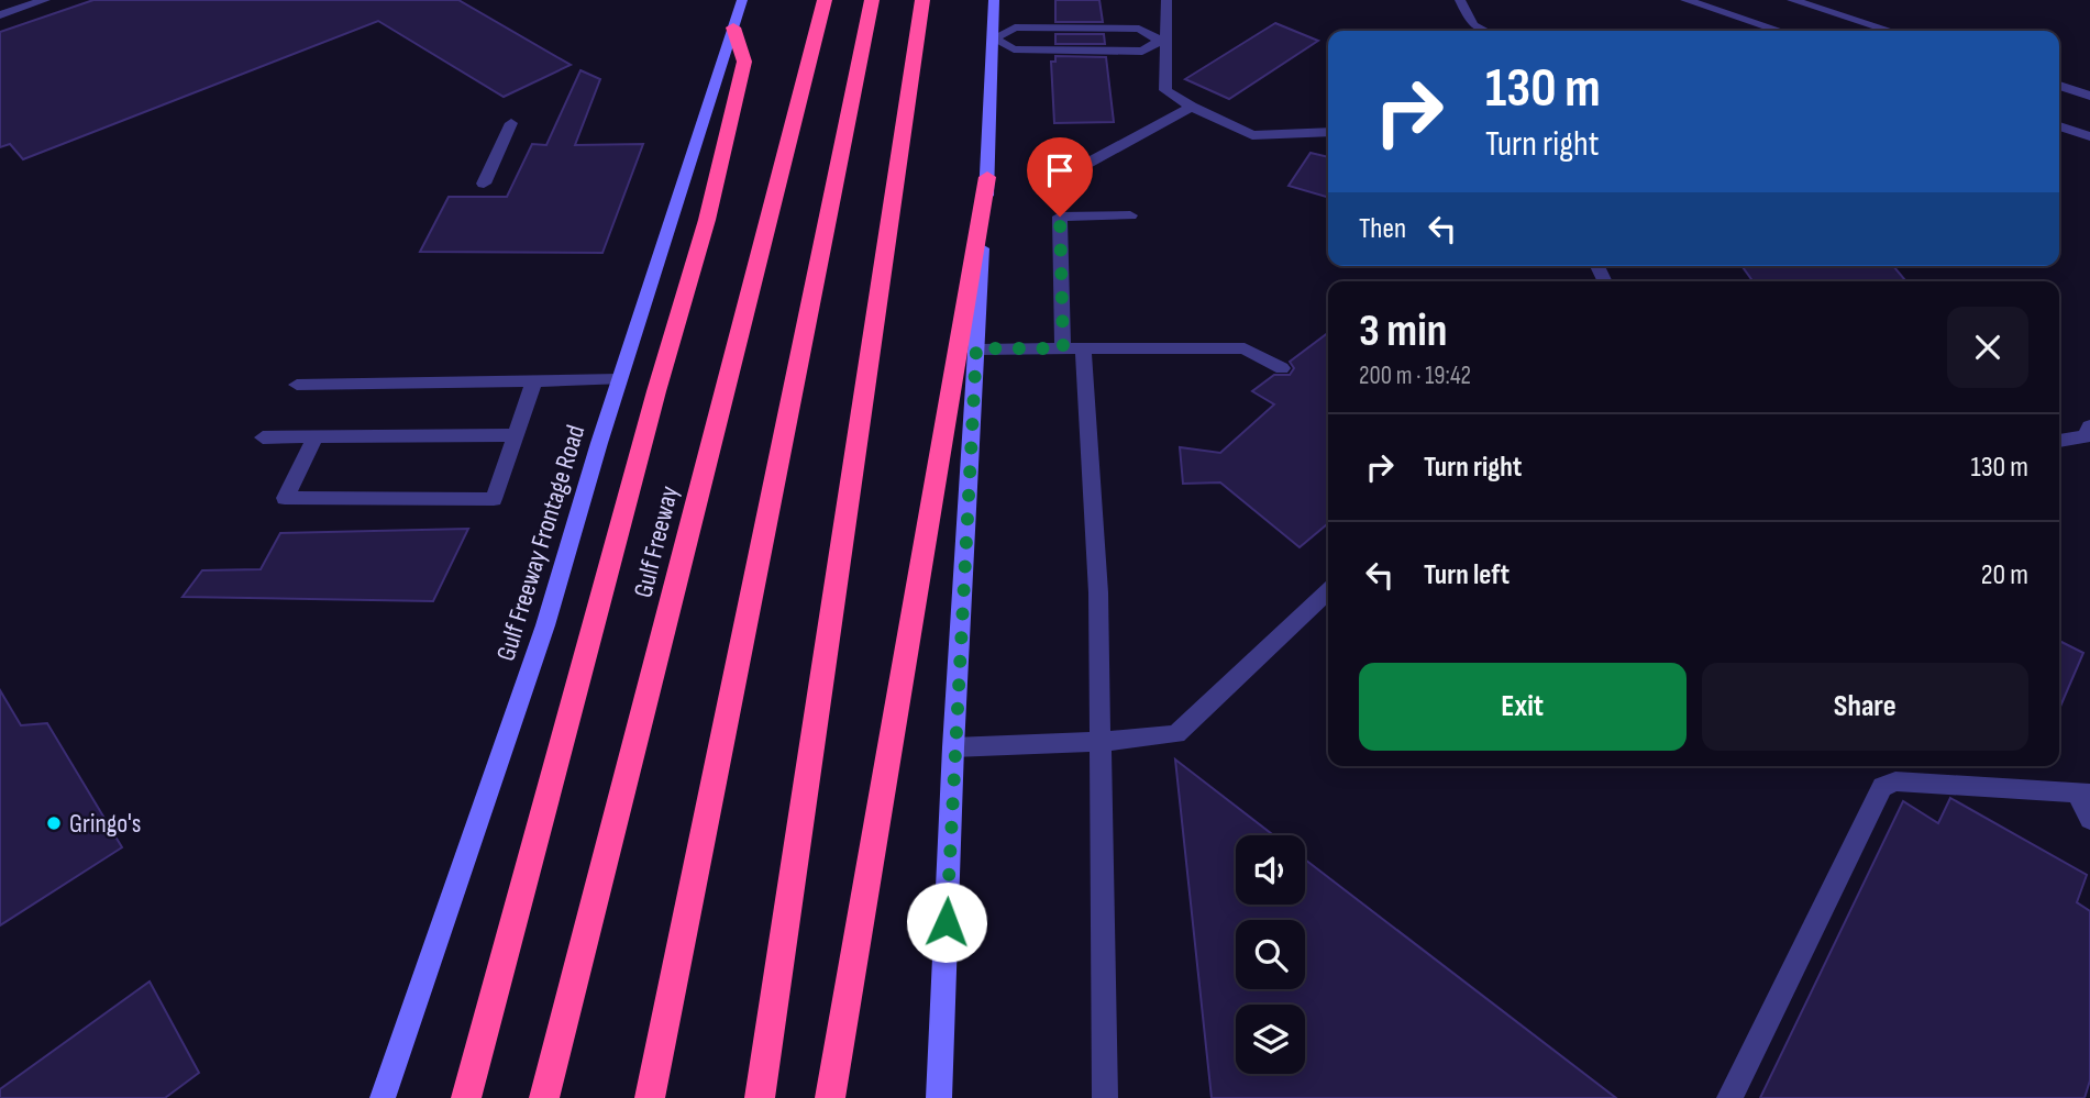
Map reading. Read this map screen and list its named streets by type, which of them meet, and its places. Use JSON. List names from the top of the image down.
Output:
{
  "streets": {
    "highway": ["Gulf Freeway"],
    "main road": ["Gulf Freeway Frontage Road"]
  },
  "places": ["Gringo's"],
  "page": {
    "turn": ["130 m", "Turn right"],
    "then": "Then",
    "heading": ["3 min", "200 m · 19:42"],
    "list": [
      {
        "name": "Turn right",
        "value": "130 m"
      },
      {
        "name": "Turn left",
        "value": "20 m"
      }
    ],
    "buttons": ["Exit", "Share"]
  }
}
